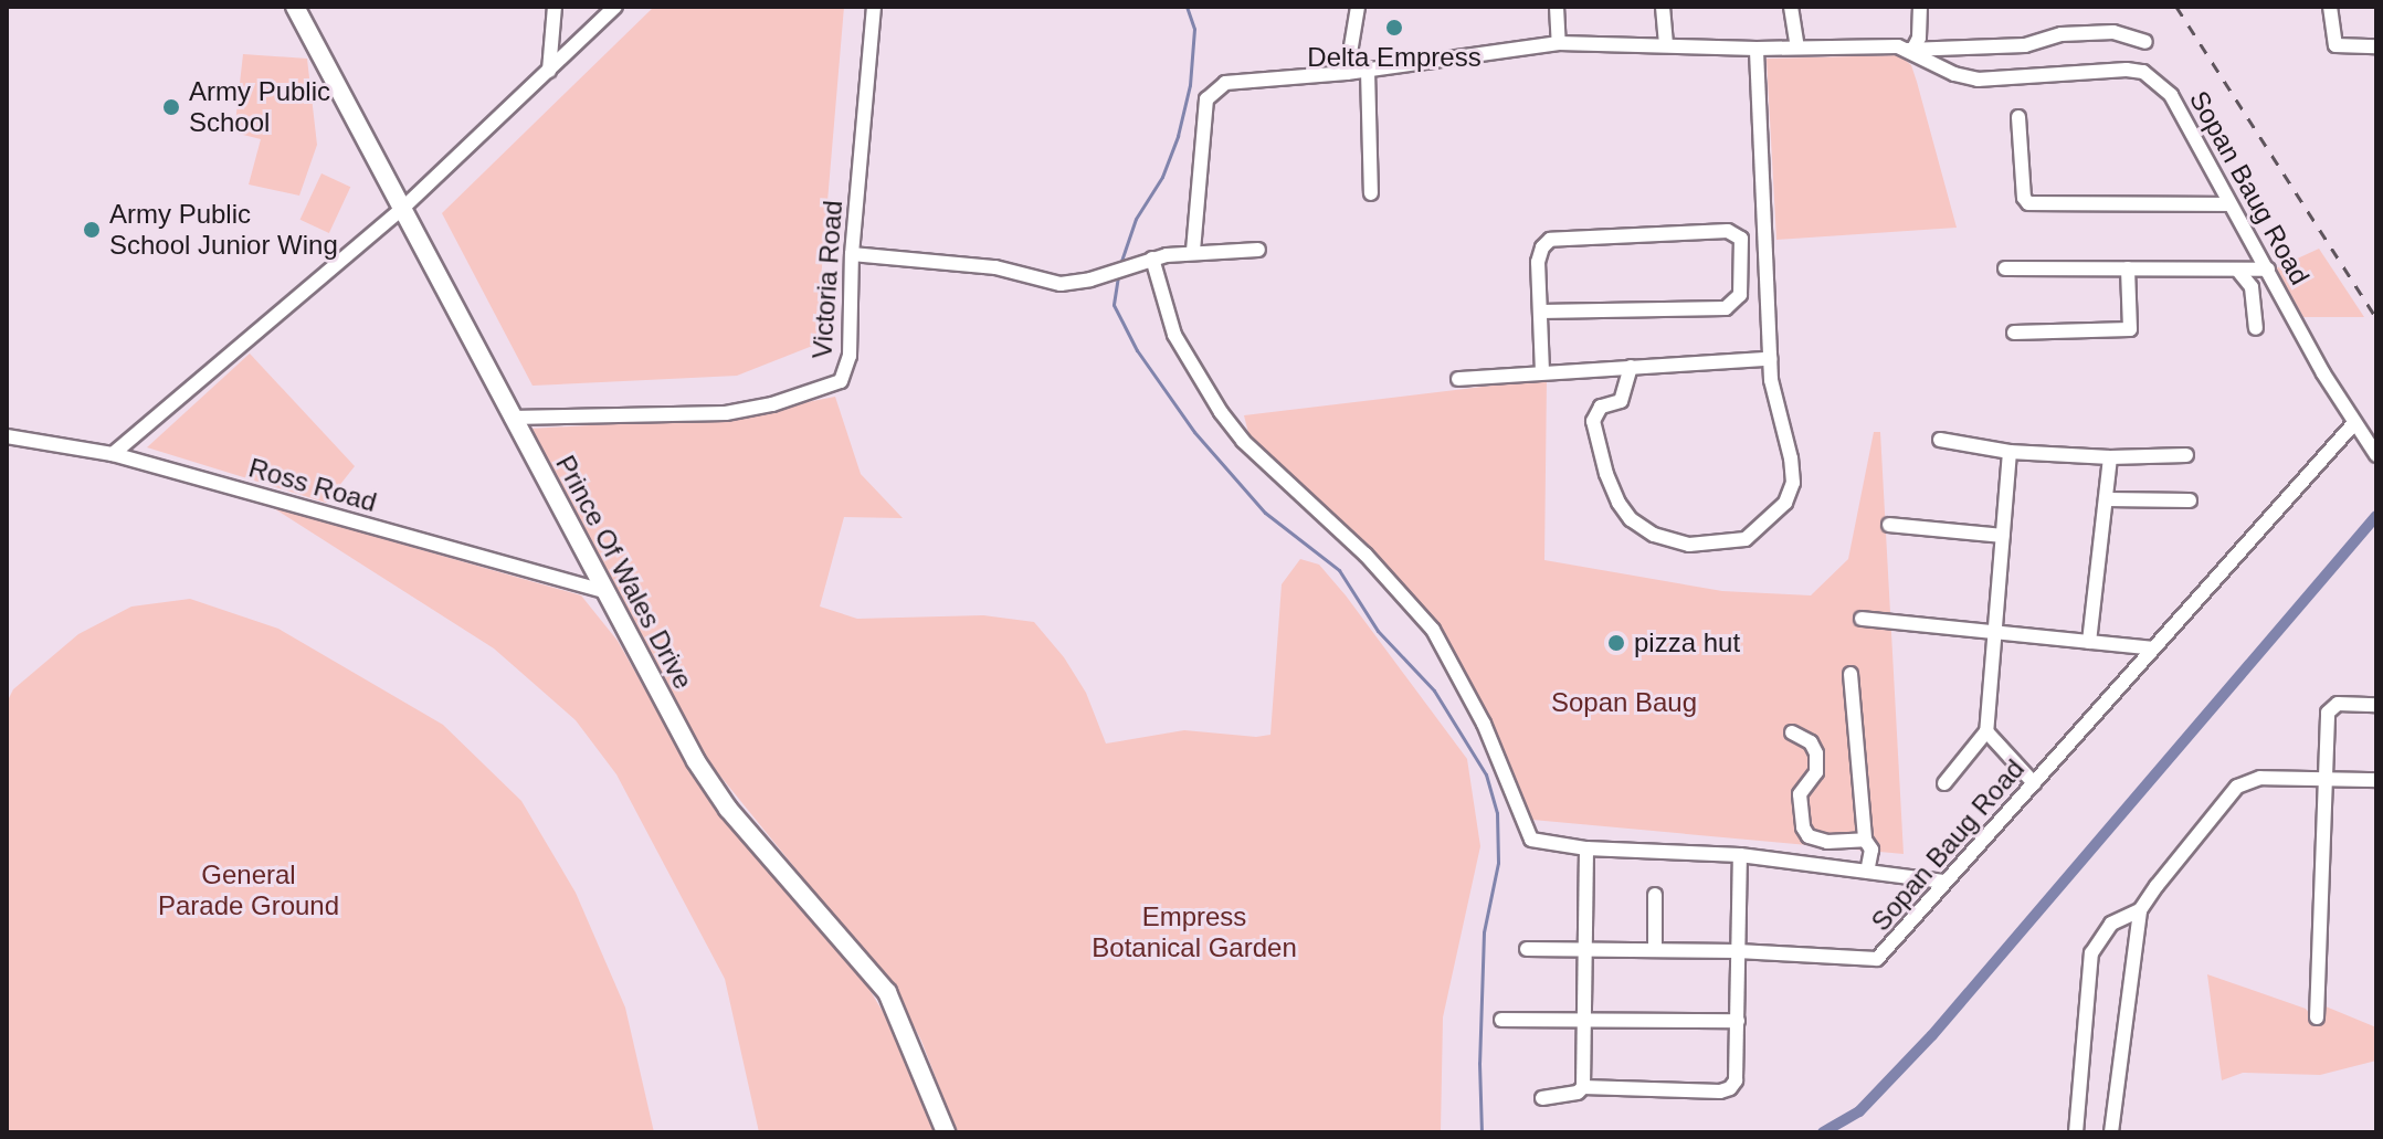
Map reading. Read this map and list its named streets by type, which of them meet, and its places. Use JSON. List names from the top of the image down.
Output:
{
  "streets": {
    "main road": ["Prince Of Wales Drive"],
    "street": ["Sopan Baug Road", "Victoria Road", "Ross Road"]
  },
  "crossings": [
    ["Victoria Road", "Prince Of Wales Drive"],
    ["Ross Road", "Prince Of Wales Drive"]
  ],
  "parks": ["Sopan Baug", "General Parade Ground", "Empress Botanical Garden"],
  "places": [
    "Delta Empress",
    "Army Public School",
    "Army Public School Junior Wing",
    "pizza hut"
  ]
}
